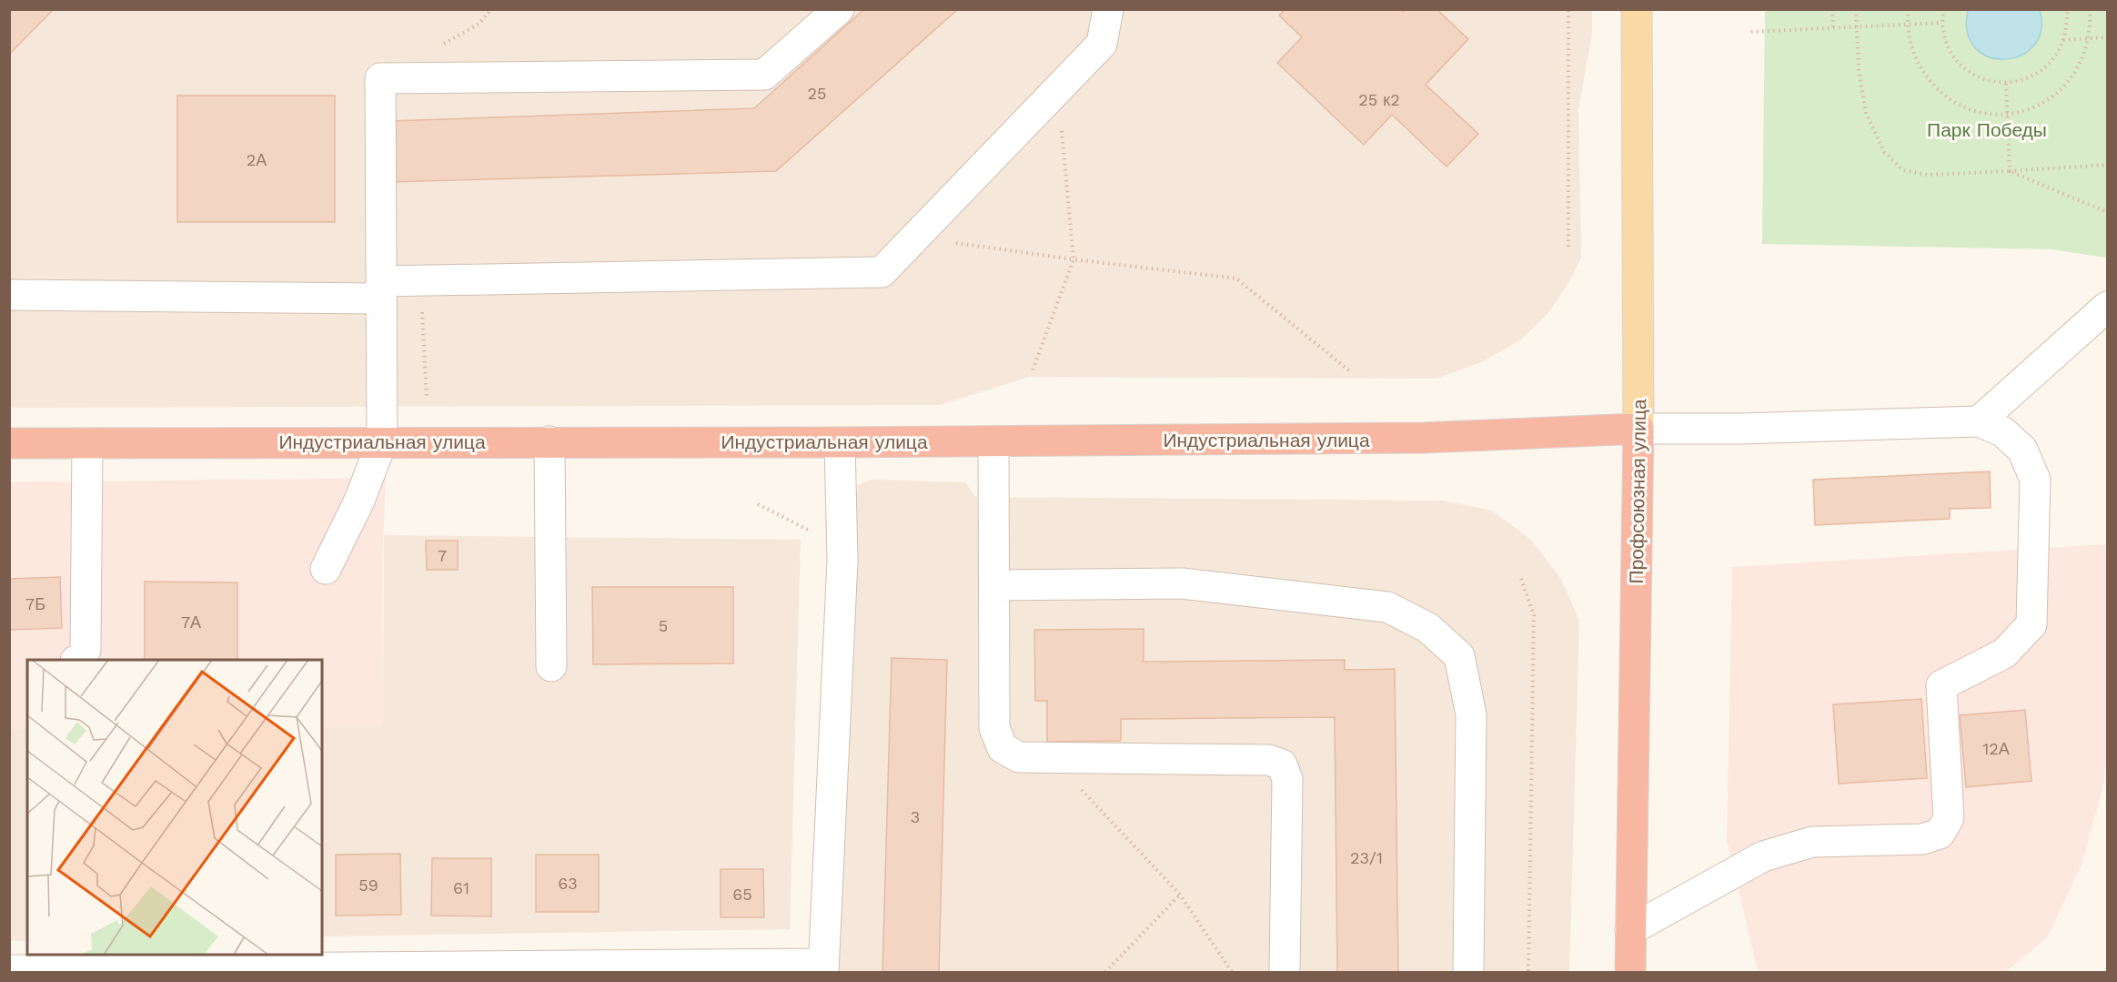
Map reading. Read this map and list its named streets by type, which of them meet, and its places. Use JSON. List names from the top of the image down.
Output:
{
  "streets": {
    "highway": ["Индустриальная улица", "Профсоюзная улица"]
  },
  "crossings": [
    ["Индустриальная улица", "Профсоюзная улица"]
  ],
  "parks": ["Парк Победы"],
  "house_numbers": [
    "25",
    "25 к2",
    "2А",
    "7",
    "7Б",
    "7А",
    "5",
    "12А",
    "3",
    "23/1",
    "63",
    "59",
    "61",
    "65"
  ]
}
